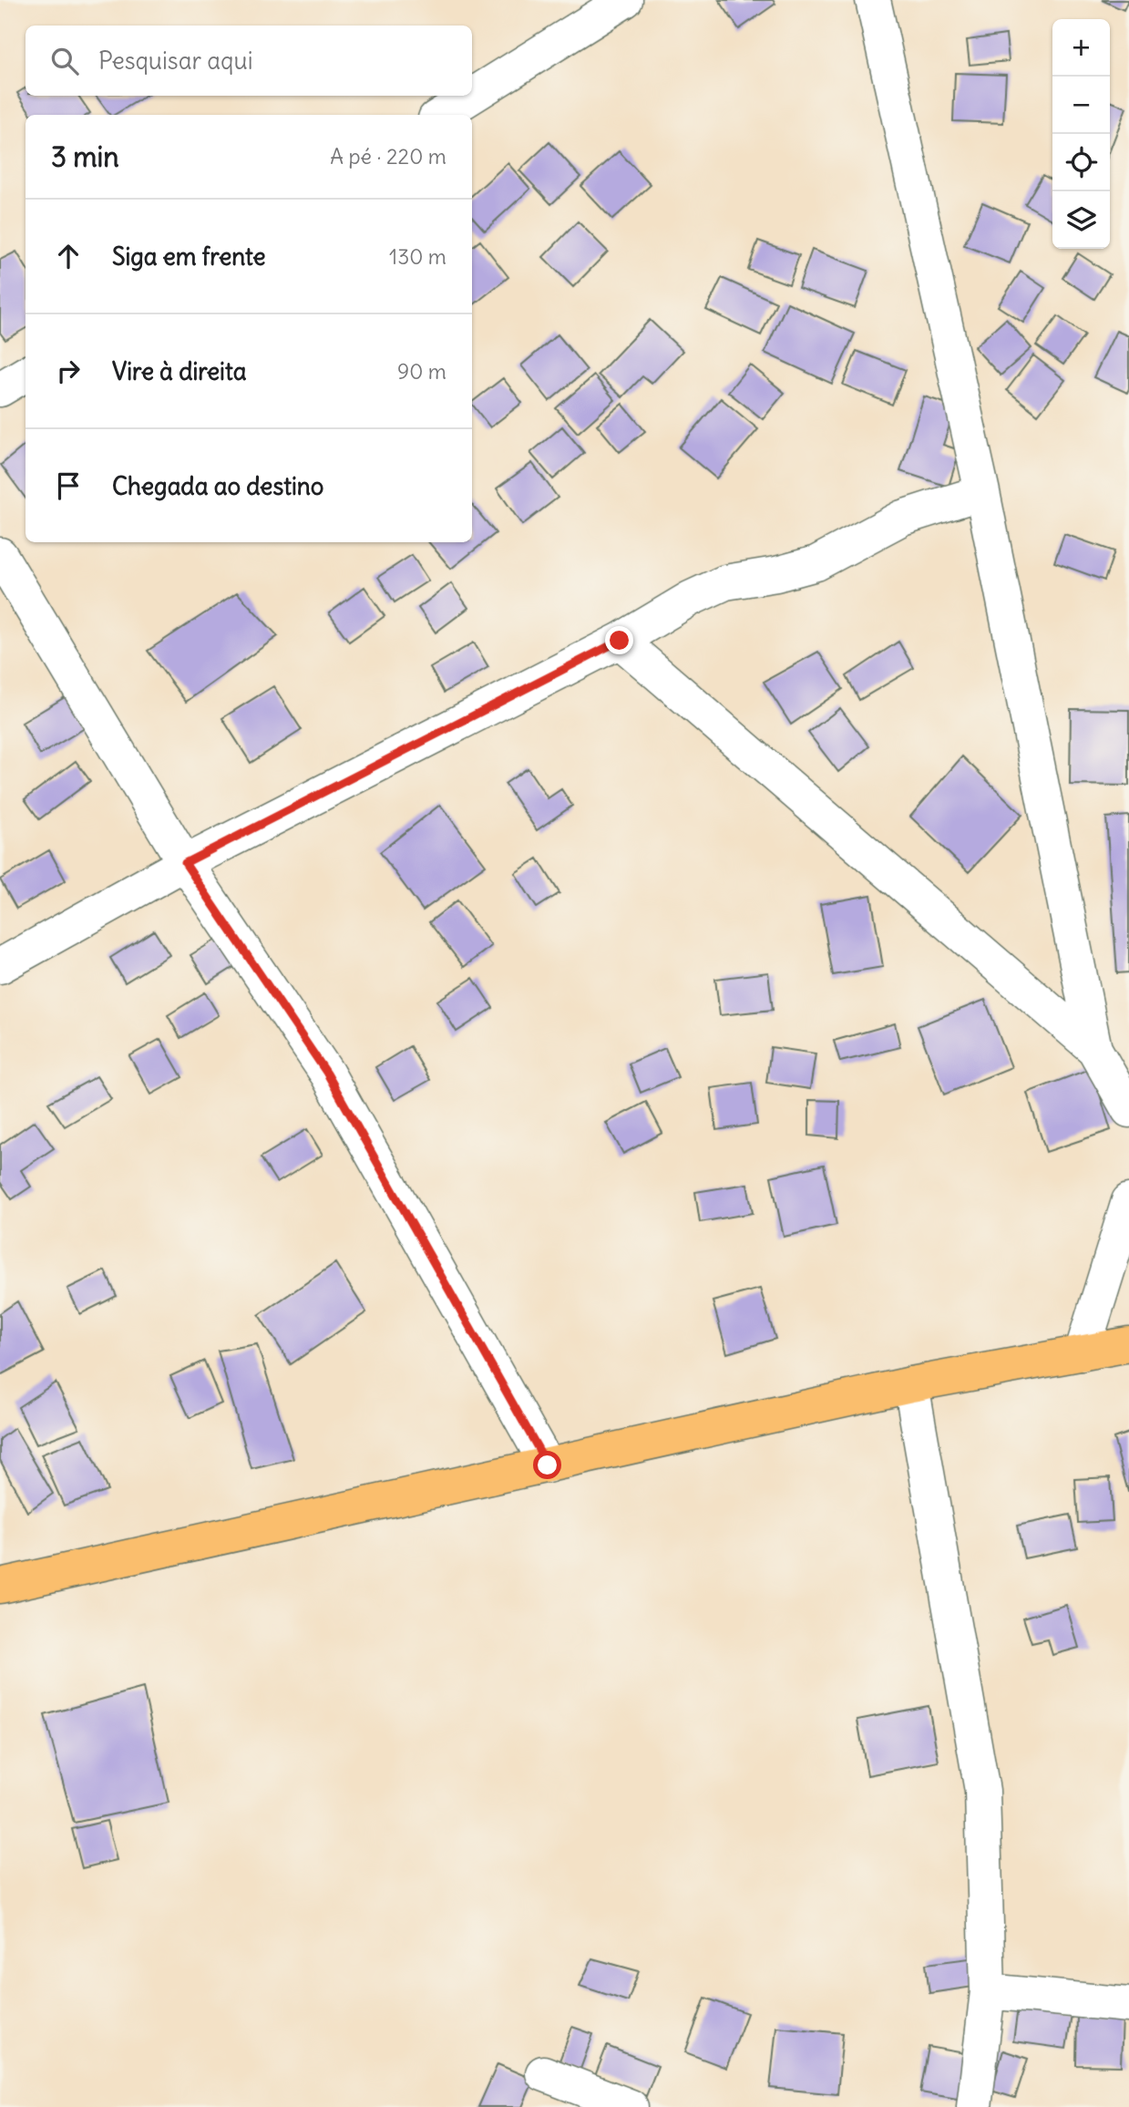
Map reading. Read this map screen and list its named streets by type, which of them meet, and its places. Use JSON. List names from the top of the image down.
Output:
{
  "page": {
    "map_buttons": ["+", "−"],
    "search": "Pesquisar aqui",
    "heading": ["3 min", "A pé · 220 m"],
    "list": [
      ["Siga em frente", "130 m"],
      ["Vire à direita", "90 m"],
      "Chegada ao destino"
    ]
  }
}
